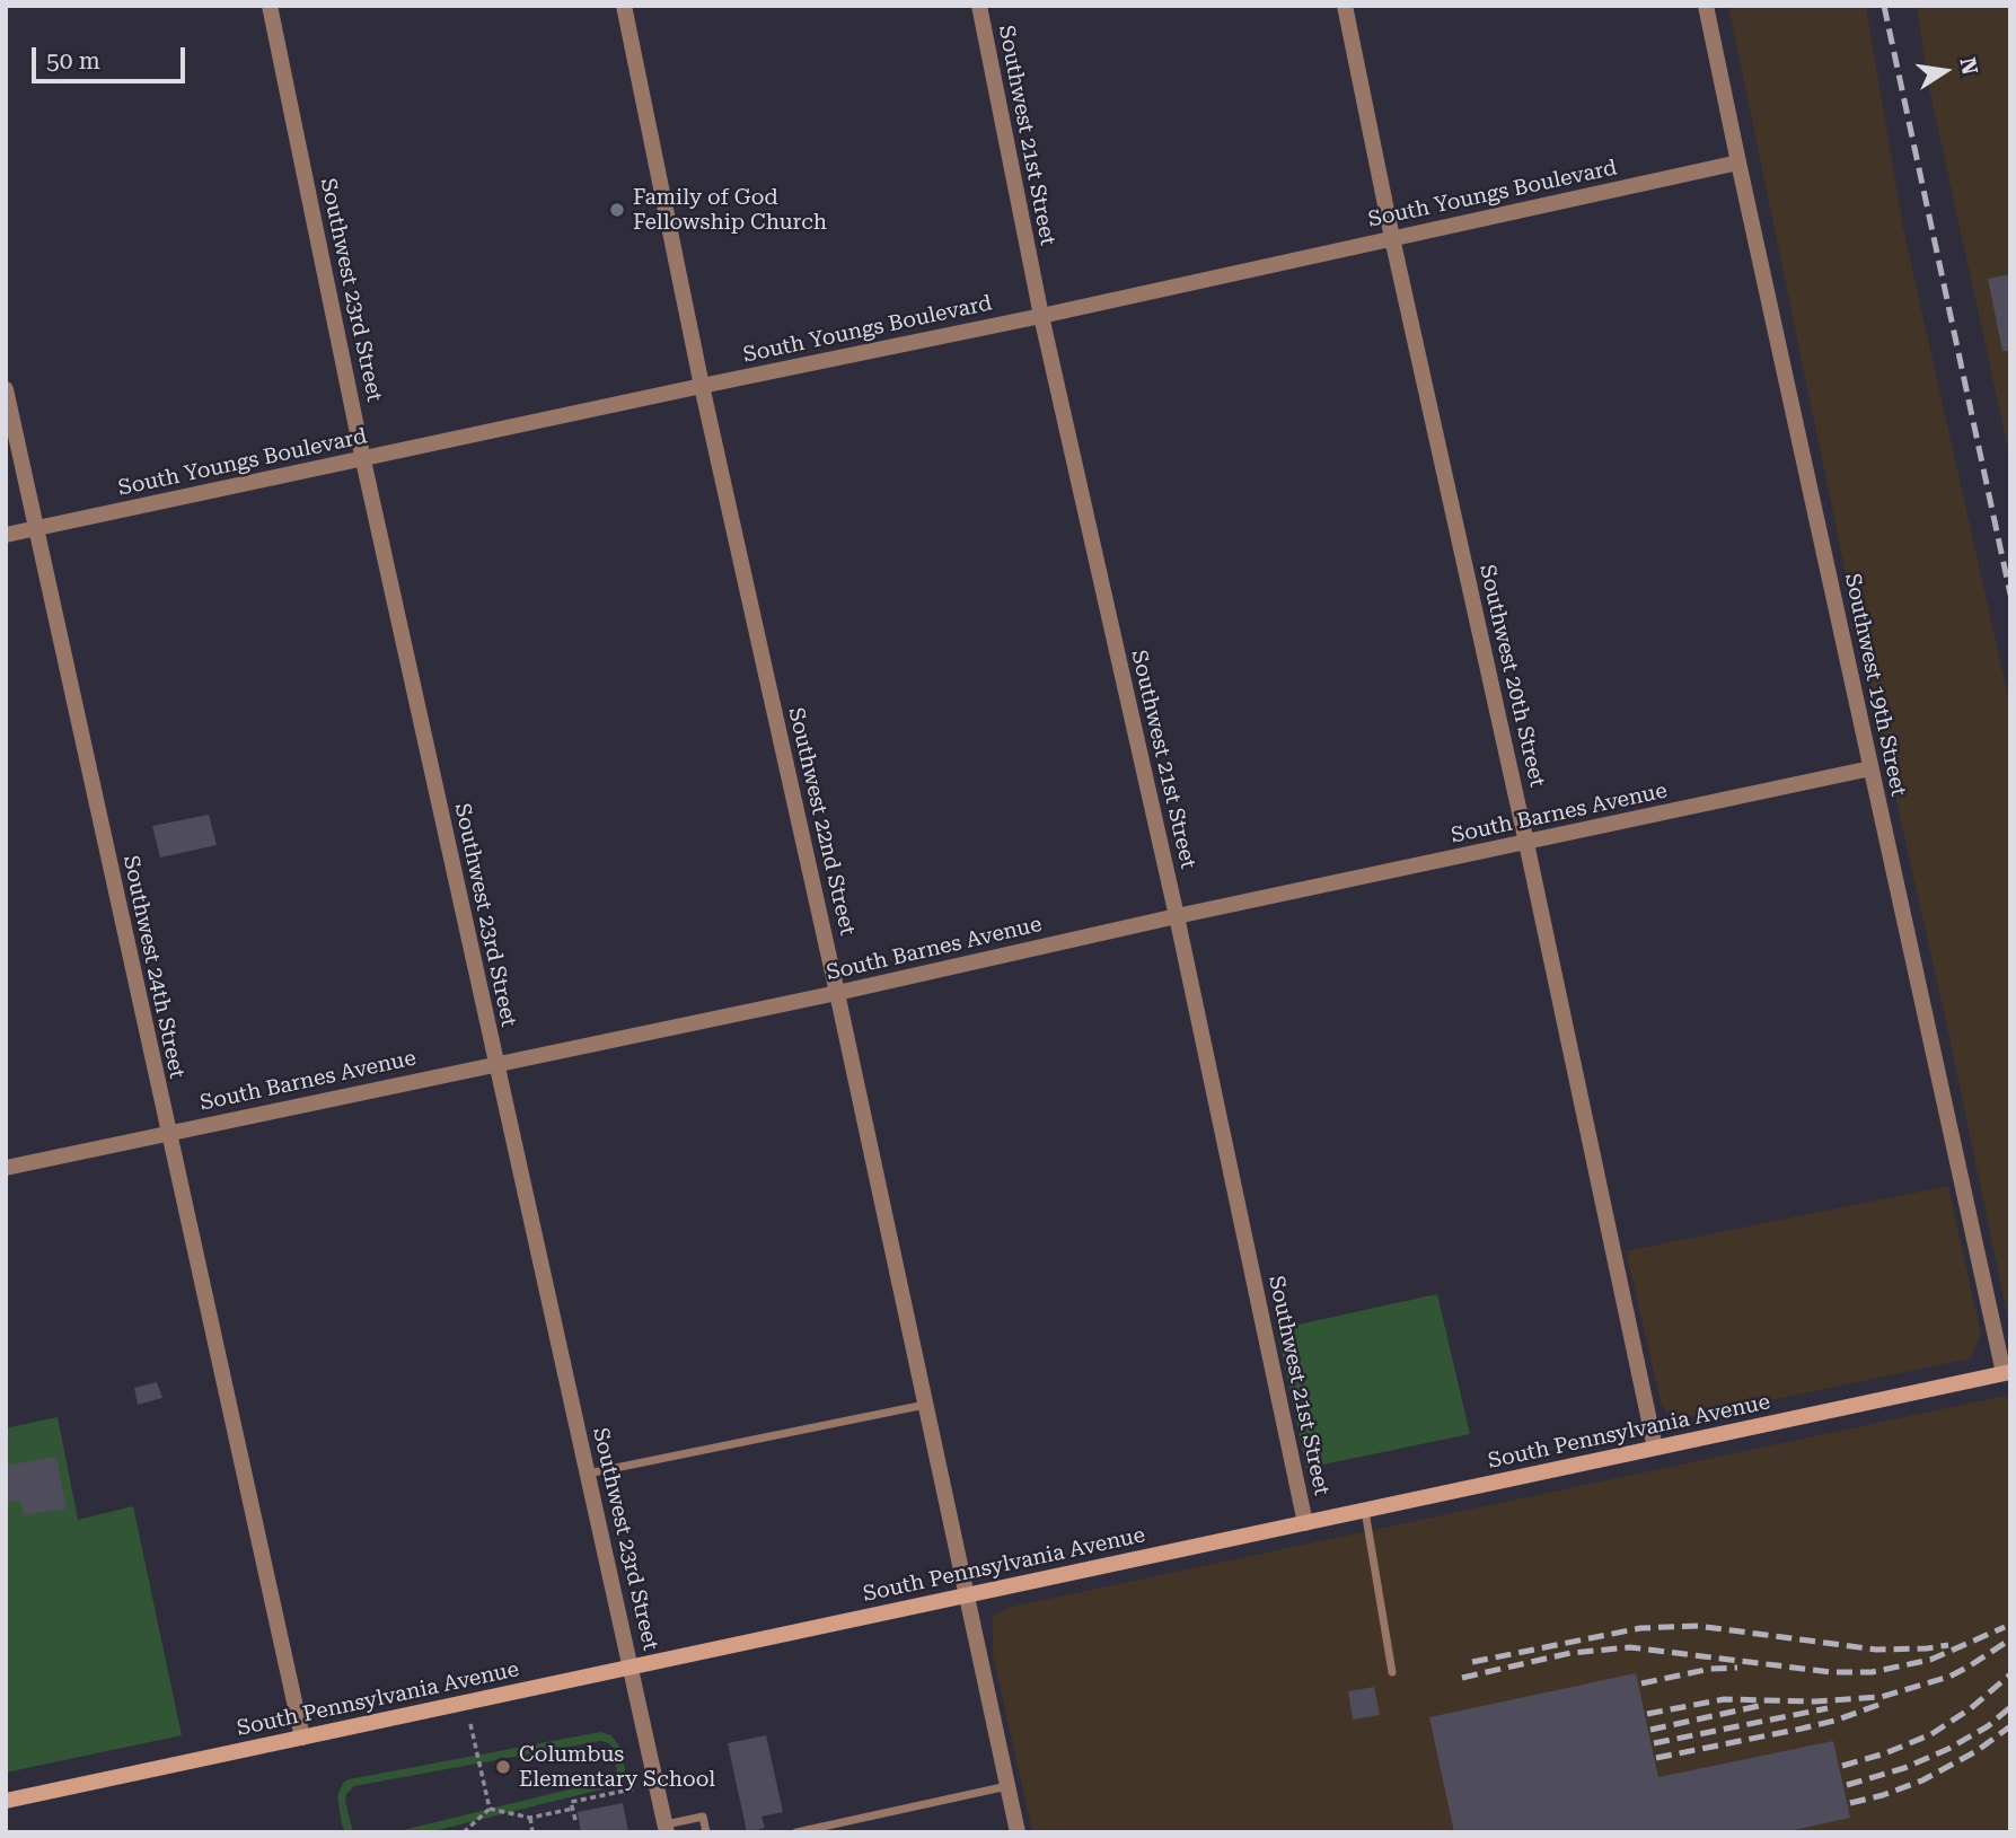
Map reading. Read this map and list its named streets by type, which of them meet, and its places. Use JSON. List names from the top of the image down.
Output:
{
  "streets": {
    "main road": ["South Pennsylvania Avenue"],
    "street": [
      "Southwest 21st Street",
      "South Youngs Boulevard",
      "Southwest 23rd Street",
      "Southwest 20th Street",
      "Southwest 19th Street",
      "South Barnes Avenue",
      "Southwest 22nd Street",
      "Southwest 24th Street"
    ]
  },
  "crossings": [
    ["Southwest 21st Street", "South Youngs Boulevard"],
    ["Southwest 21st Street", "South Barnes Avenue"],
    ["Southwest 21st Street", "South Pennsylvania Avenue"],
    ["South Youngs Boulevard", "Southwest 23rd Street"],
    ["South Youngs Boulevard", "Southwest 20th Street"],
    ["South Youngs Boulevard", "Southwest 19th Street"],
    ["South Youngs Boulevard", "Southwest 22nd Street"],
    ["South Youngs Boulevard", "Southwest 24th Street"],
    ["Southwest 23rd Street", "South Barnes Avenue"],
    ["Southwest 23rd Street", "South Pennsylvania Avenue"],
    ["Southwest 20th Street", "South Barnes Avenue"],
    ["Southwest 20th Street", "South Pennsylvania Avenue"],
    ["Southwest 19th Street", "South Barnes Avenue"],
    ["Southwest 19th Street", "South Pennsylvania Avenue"],
    ["South Barnes Avenue", "Southwest 22nd Street"],
    ["South Barnes Avenue", "Southwest 24th Street"],
    ["Southwest 22nd Street", "South Pennsylvania Avenue"],
    ["Southwest 24th Street", "South Pennsylvania Avenue"]
  ],
  "places": ["Family of God Fellowship Church", "Columbus Elementary School"],
  "scale_bar": "50 m",
  "north": "right"
}
